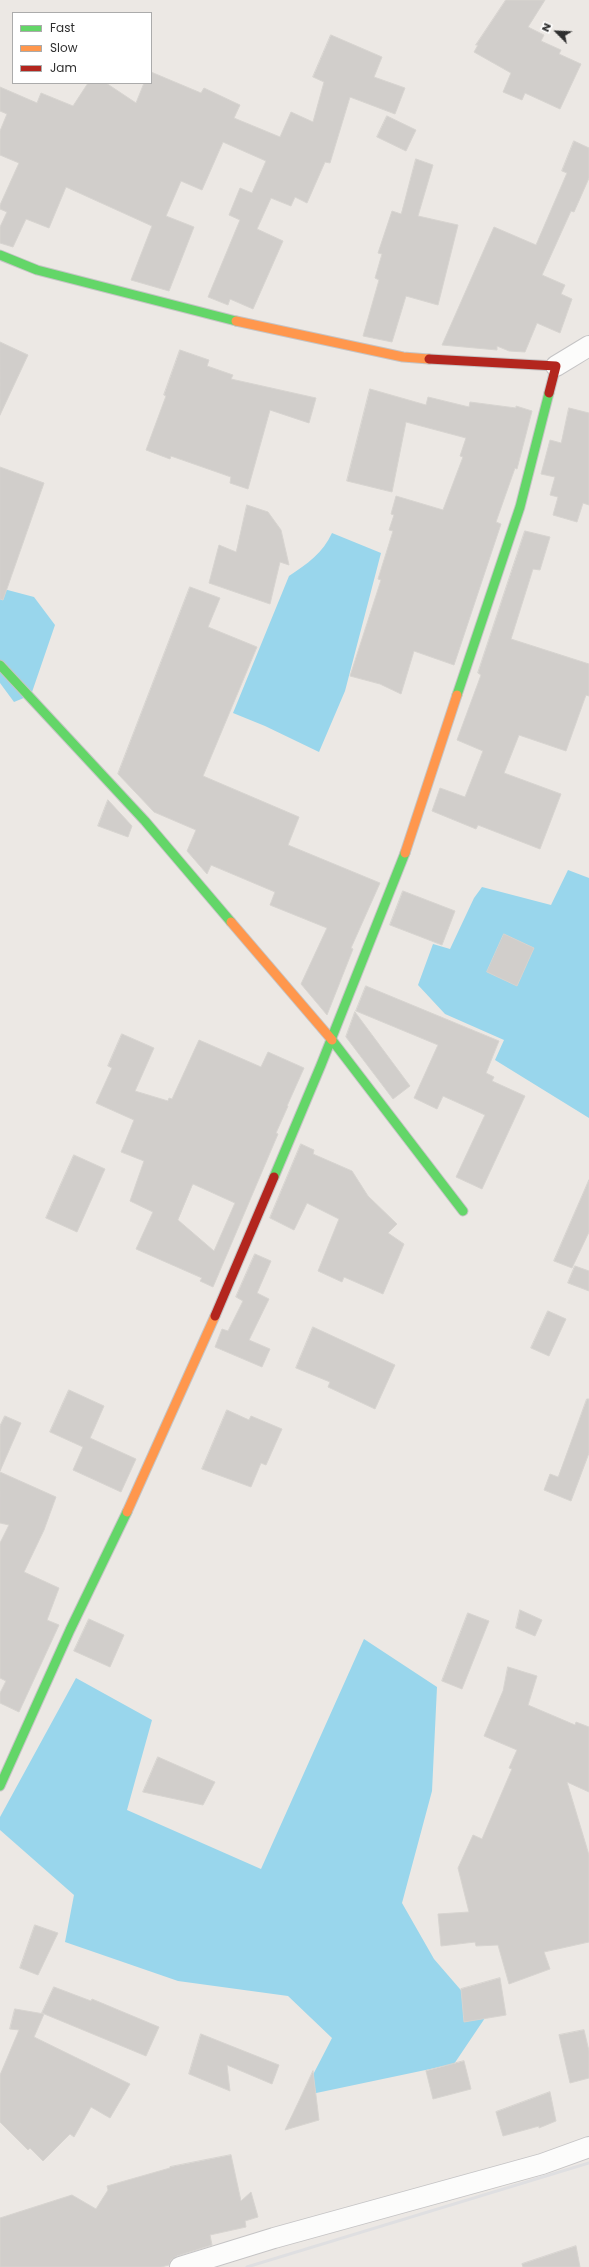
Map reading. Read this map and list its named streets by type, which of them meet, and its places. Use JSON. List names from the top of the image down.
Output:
{
  "legend": ["Fast", "Slow", "Jam"],
  "north": "top left"
}
